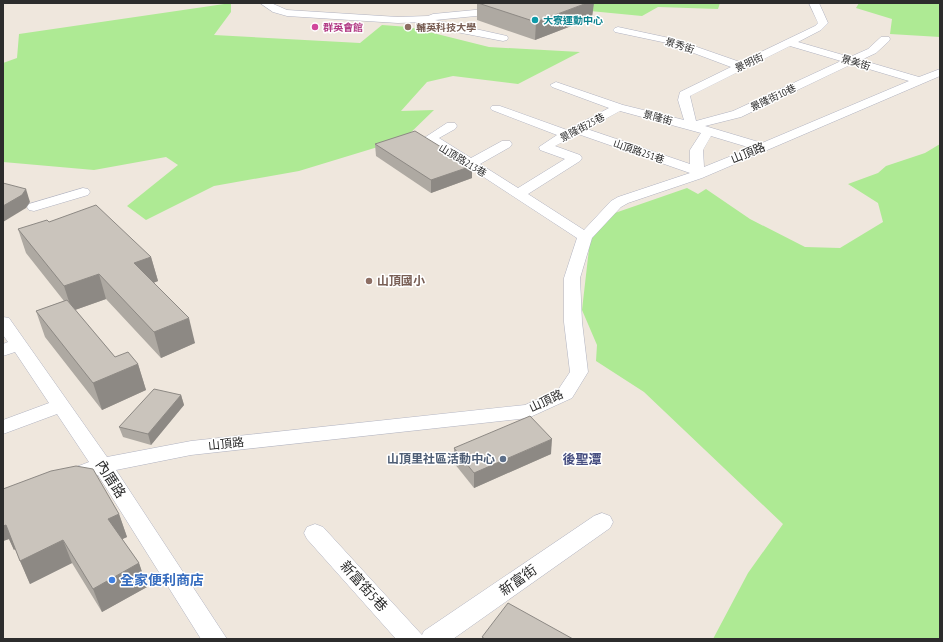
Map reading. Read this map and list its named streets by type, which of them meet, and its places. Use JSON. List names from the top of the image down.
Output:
{
  "streets": {
    "street": [
      "景秀街",
      "景明街",
      "景美街",
      "景隆街10巷",
      "景隆街",
      "景隆街25巷",
      "山頂路251巷",
      "山頂路",
      "山頂路213巷",
      "內厝路",
      "新富街",
      "新富街5巷"
    ]
  },
  "crossings": [
    ["景秀街", "景明街"],
    ["景明街", "景美街"],
    ["景明街", "景隆街10巷"],
    ["景明街", "景隆街"],
    ["景美街", "景隆街10巷"],
    ["景美街", "山頂路"],
    ["景隆街10巷", "景隆街"],
    ["景隆街", "景隆街25巷"],
    ["景隆街", "山頂路"],
    ["景隆街25巷", "山頂路251巷"],
    ["景隆街25巷", "山頂路213巷"],
    ["山頂路251巷", "山頂路"],
    ["山頂路", "山頂路213巷"],
    ["山頂路", "內厝路"]
  ],
  "districts": ["後聖潭"],
  "places": [
    "大寮運動中心",
    "群英會館",
    "輔英科技大學",
    "山頂國小",
    "山頂里社區活動中心",
    "全家便利商店"
  ]
}
